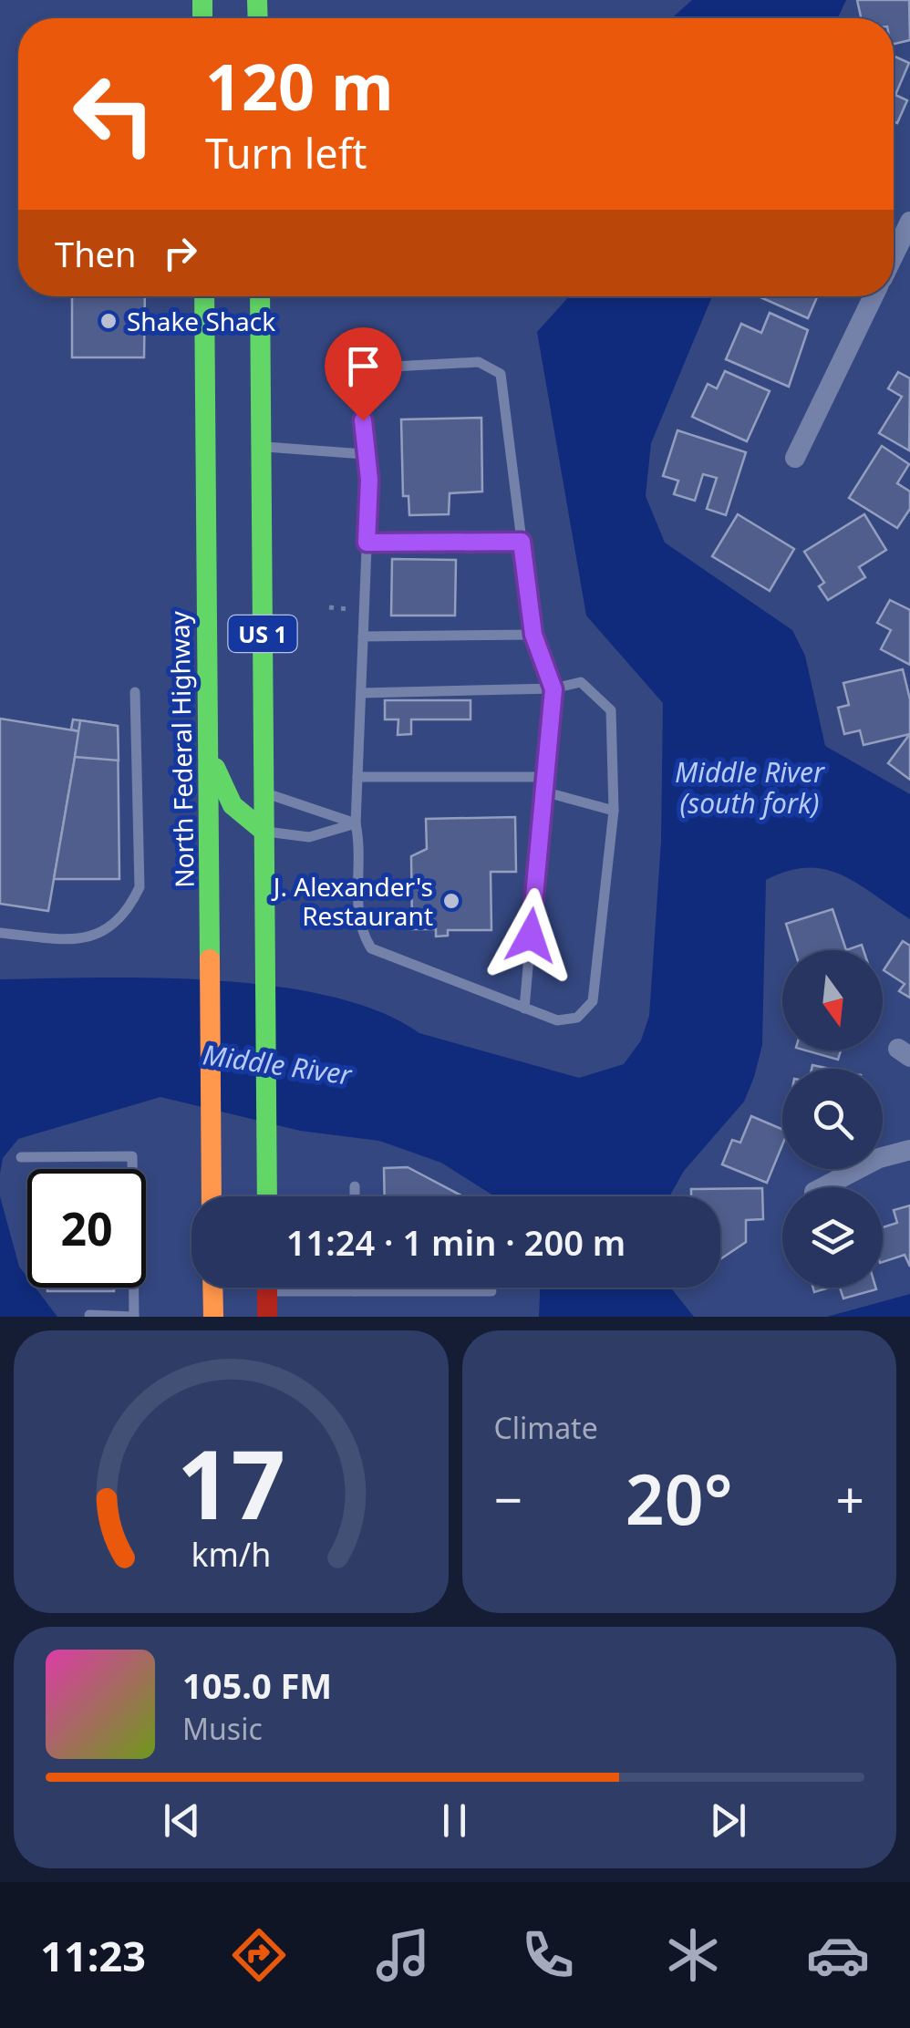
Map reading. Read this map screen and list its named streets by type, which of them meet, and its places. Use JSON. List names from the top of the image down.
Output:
{
  "streets": {
    "main road": ["US 1", "North Federal Highway"]
  },
  "water": ["Middle River (south fork)", "Middle River"],
  "places": ["Shake Shack", "J. Alexander's Restaurant"],
  "north": "bottom",
  "page": {
    "turn": ["120 m", "Turn left"],
    "then": "Then",
    "limit": "20",
    "trip": "11:24 · 1 min · 200 m",
    "tile": "Climate",
    "heat": ["−", "20°", "+"],
    "song": ["105.0 FM", "Music"],
    "tabs": "11:23",
    "gauge": ["17", "km/h"]
  }
}
